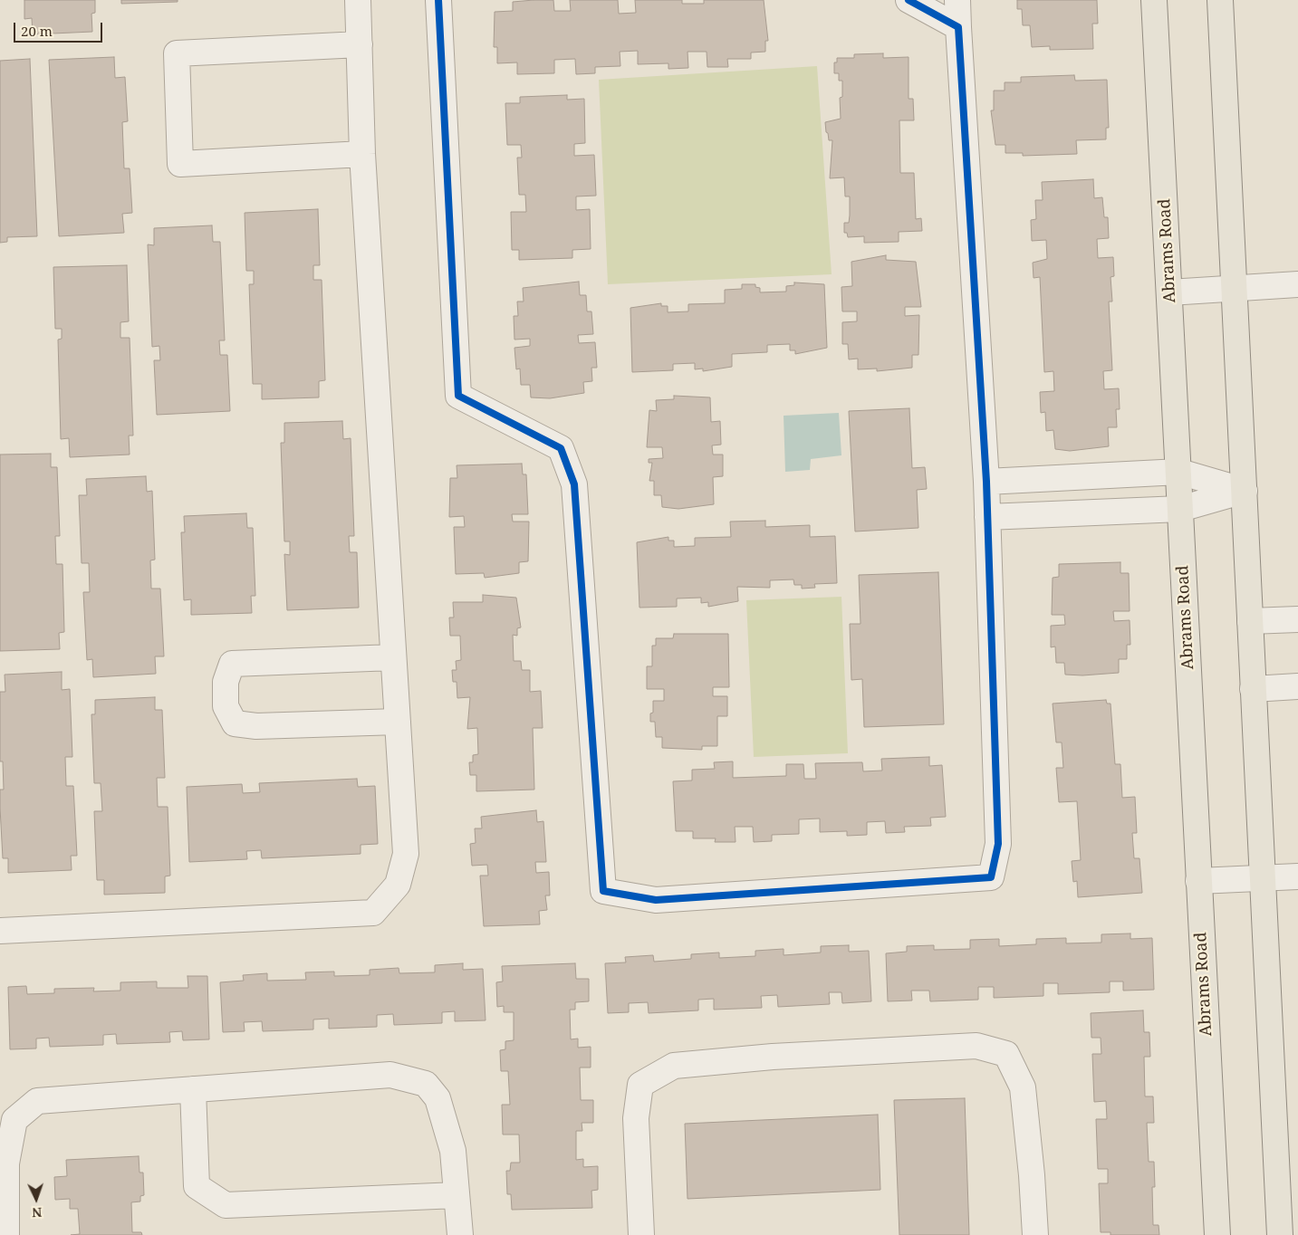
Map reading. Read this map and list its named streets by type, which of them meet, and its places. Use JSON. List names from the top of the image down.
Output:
{
  "streets": {
    "main road": ["Abrams Road"]
  },
  "scale_bar": "20 m",
  "north": "bottom"
}
